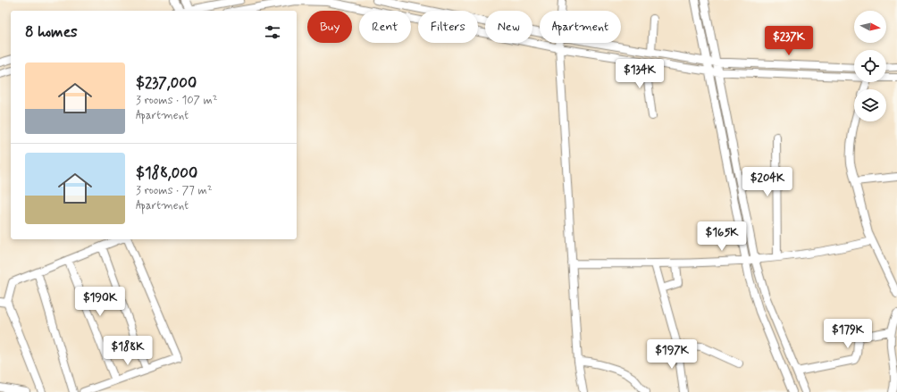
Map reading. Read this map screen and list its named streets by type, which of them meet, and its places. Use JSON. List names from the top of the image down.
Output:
{
  "north": "right",
  "page": {
    "chip": [
      "Buy",
      "Rent",
      "Filters",
      "New",
      "Apartment"
    ],
    "heading": "8 homes",
    "price": [
      "$237K",
      "$134K",
      "$204K",
      "$165K",
      "$190K",
      "$179K",
      "$188K",
      "$197K"
    ],
    "list": [
      {
        "name": "$237,000",
        "note": "3 rooms · 107 m² · Apartment"
      },
      {
        "name": "$188,000",
        "note": "3 rooms · 77 m² · Apartment"
      }
    ]
  }
}
